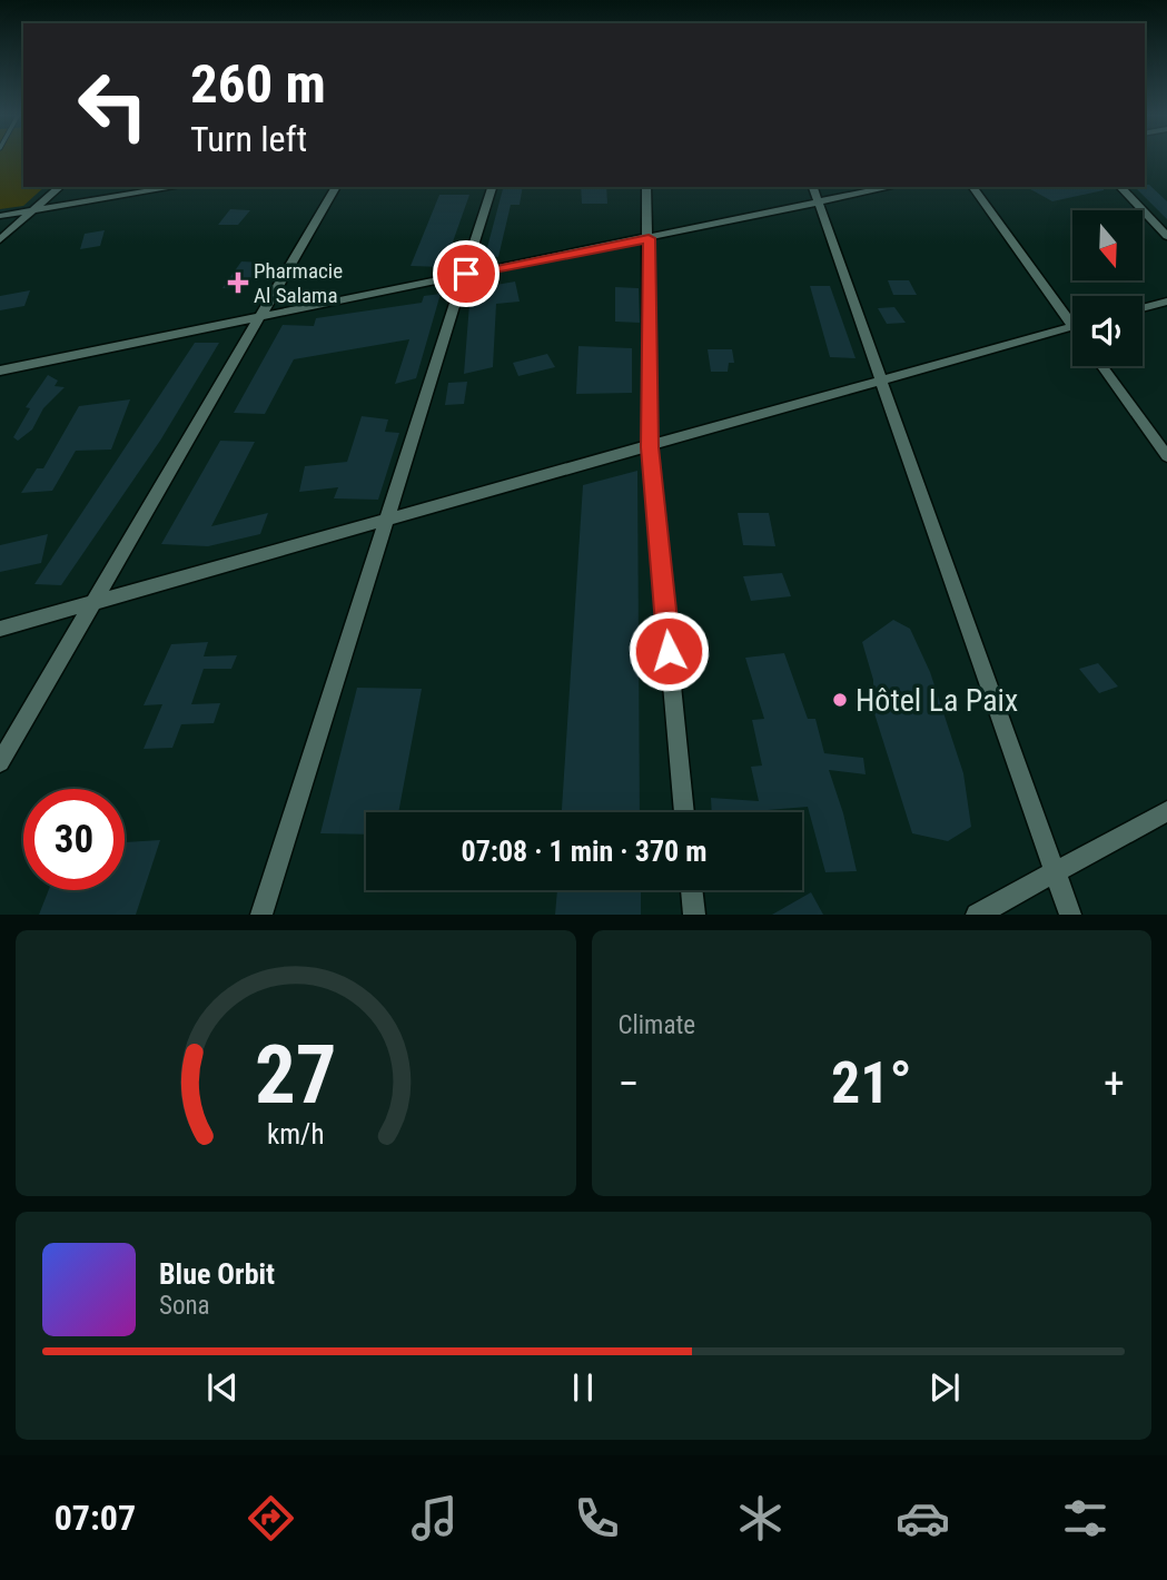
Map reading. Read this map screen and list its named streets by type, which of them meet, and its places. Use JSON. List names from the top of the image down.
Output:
{
  "places": {
    "health": ["Pharmacie Al Salama"],
    "other": ["Hôtel La Paix"]
  },
  "north": "bottom",
  "page": {
    "turn": ["260 m", "Turn left"],
    "limit": "30",
    "trip": "07:08 · 1 min · 370 m",
    "tile": "Climate",
    "heat": ["−", "21°", "+"],
    "song": ["Blue Orbit", "Sona"],
    "tabs": "07:07",
    "gauge": ["27", "km/h"]
  }
}
